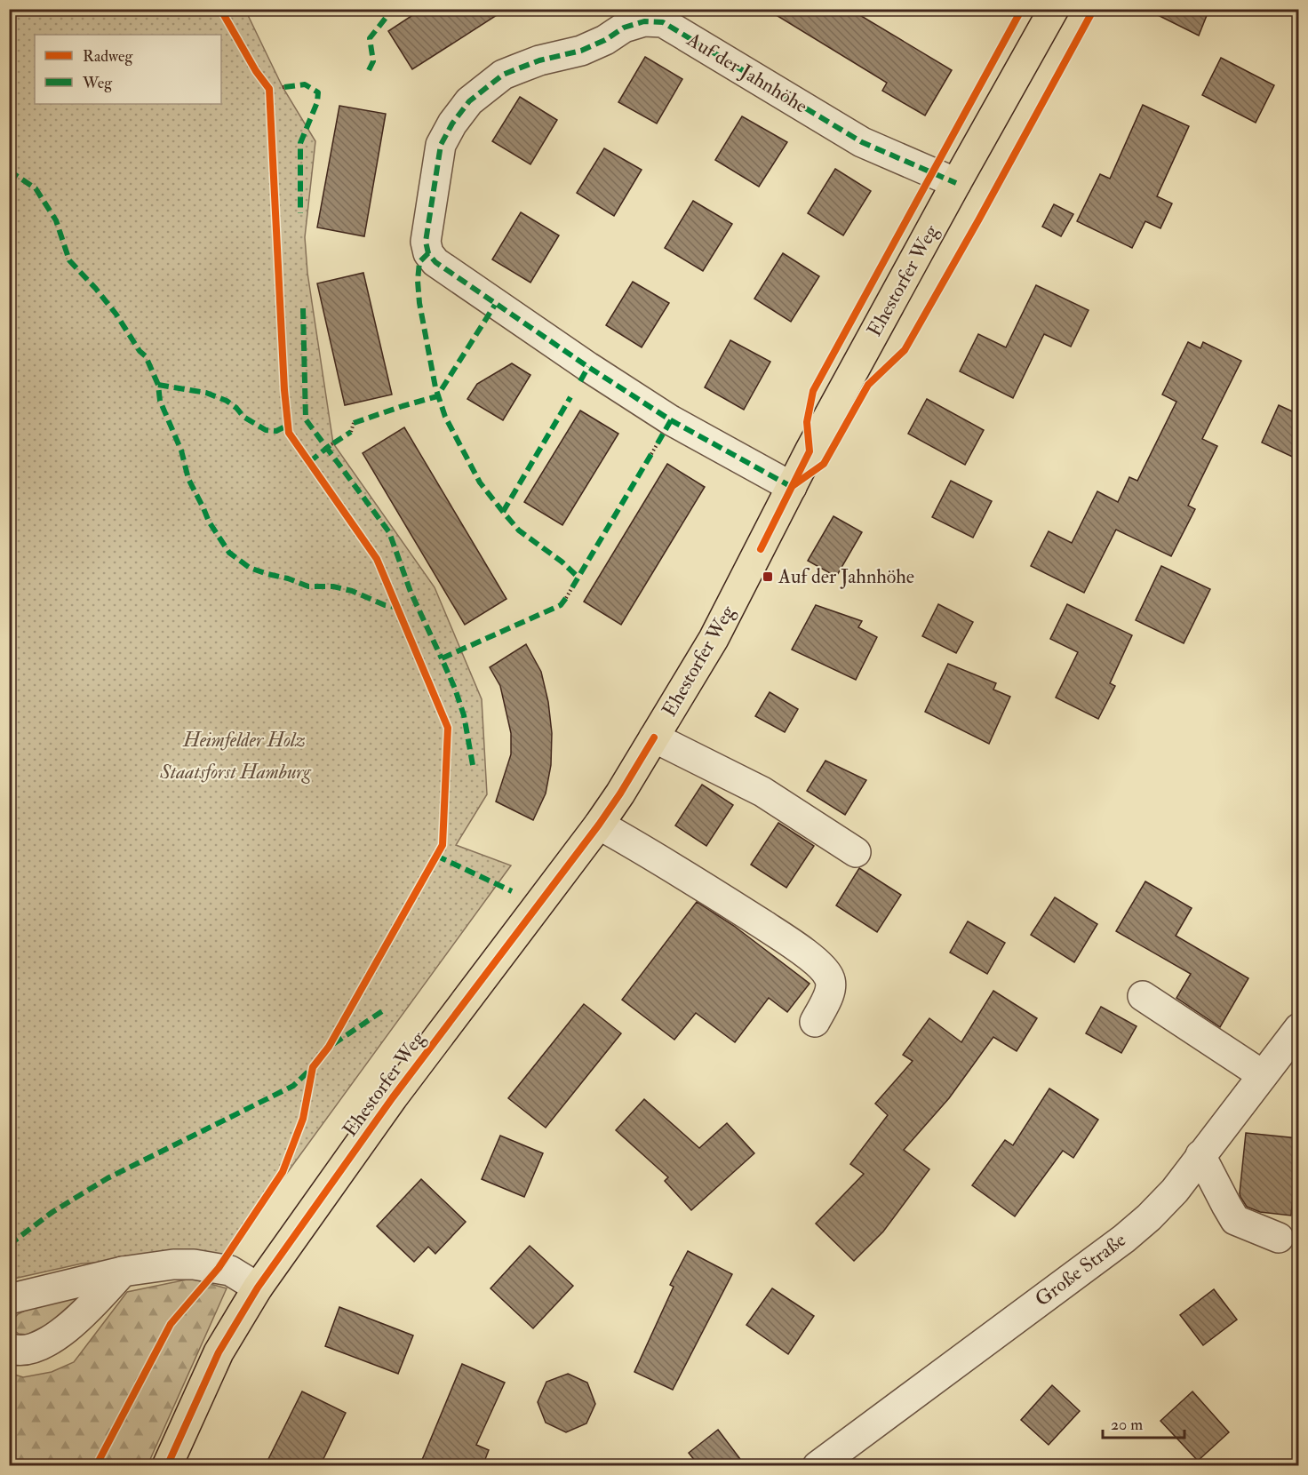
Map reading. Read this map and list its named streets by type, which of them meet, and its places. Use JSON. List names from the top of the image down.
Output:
{
  "streets": {
    "main road": ["Ehestorfer Weg"],
    "street": ["Auf der Jahnhöhe", "Große Straße"]
  },
  "crossings": [
    ["Auf der Jahnhöhe", "Ehestorfer Weg"]
  ],
  "parks": ["Heimfelder Holz", "Staatsforst Hamburg"],
  "places": {
    "transit": ["Auf der Jahnhöhe"]
  },
  "legend": ["Radweg", "Weg"],
  "scale_bar": "20 m"
}
